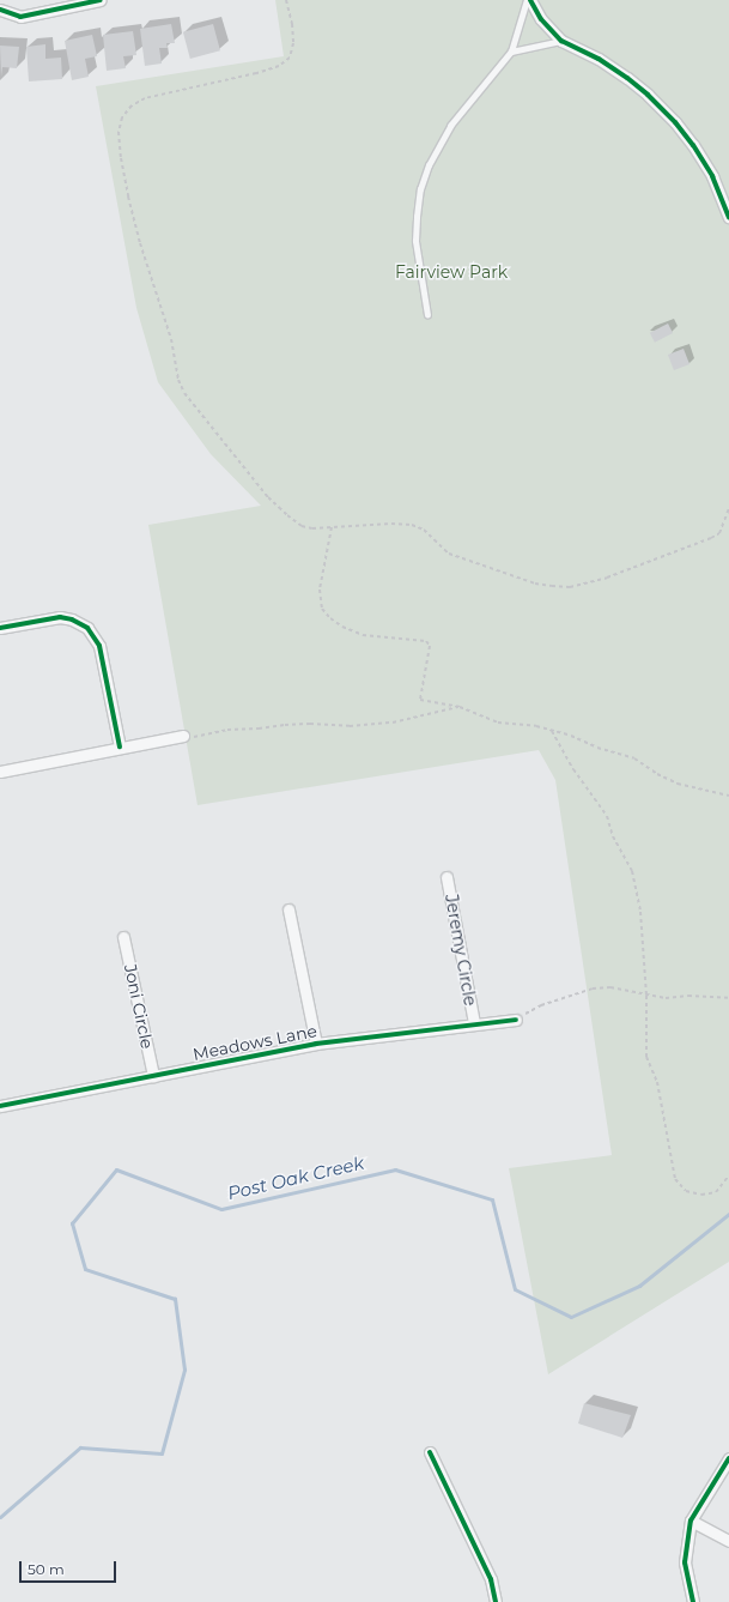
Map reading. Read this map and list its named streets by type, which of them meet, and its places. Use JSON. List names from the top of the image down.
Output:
{
  "streets": {
    "street": ["Jeremy Circle", "Joni Circle", "Meadows Lane"]
  },
  "crossings": [
    ["Jeremy Circle", "Meadows Lane"],
    ["Joni Circle", "Meadows Lane"]
  ],
  "water": ["Post Oak Creek"],
  "parks": ["Fairview Park"],
  "scale_bar": "50 m"
}
